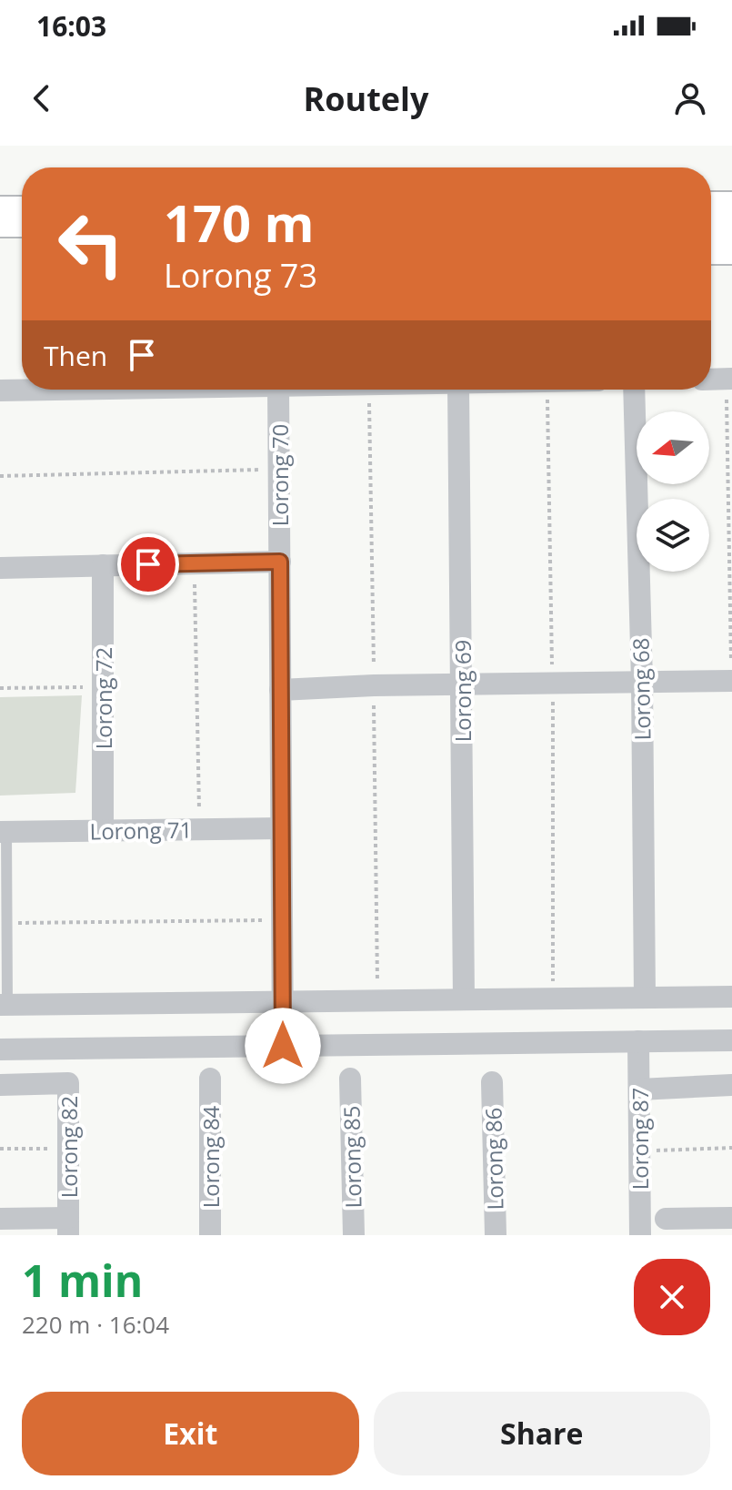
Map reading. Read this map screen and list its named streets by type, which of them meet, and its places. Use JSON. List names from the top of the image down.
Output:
{
  "streets": {
    "street": [
      "Lorong 70",
      "Lorong 68",
      "Lorong 69",
      "Lorong 72",
      "Lorong 71",
      "Lorong 87",
      "Lorong 82",
      "Lorong 84",
      "Lorong 85",
      "Lorong 86"
    ]
  },
  "crossings": [
    ["Lorong 70", "Lorong 71"],
    ["Lorong 72", "Lorong 71"]
  ],
  "north": "left",
  "page": {
    "status": "16:03",
    "header": "Routely",
    "turn": ["170 m", "Lorong 73"],
    "then": "Then",
    "heading": ["1 min", "220 m · 16:04"],
    "buttons": ["Exit", "Share"]
  }
}
